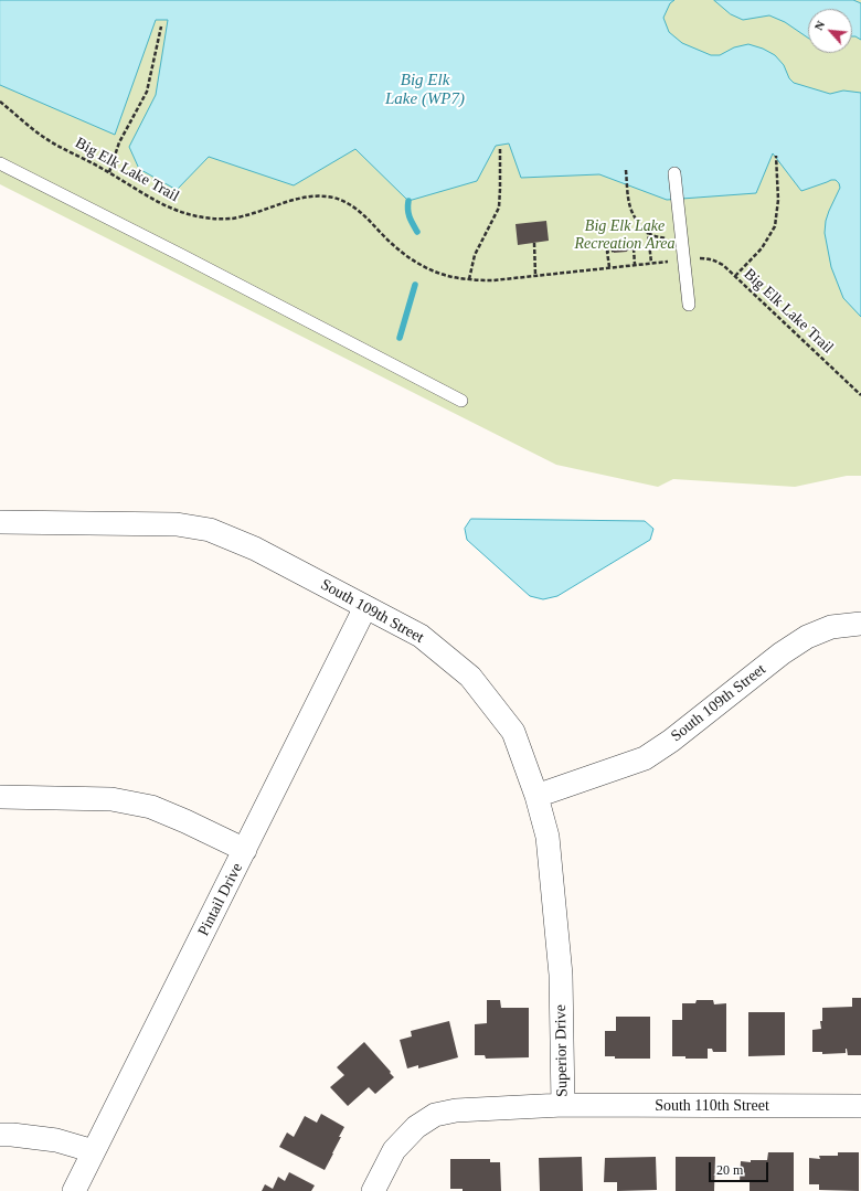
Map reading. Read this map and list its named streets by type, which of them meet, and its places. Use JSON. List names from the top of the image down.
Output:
{
  "streets": {
    "street": [
      "South 109th Street",
      "Pintail Drive",
      "Superior Drive",
      "South 110th Street"
    ],
    "path": ["Big Elk Lake Trail"]
  },
  "crossings": [
    ["South 109th Street", "Pintail Drive"],
    ["South 109th Street", "Superior Drive"],
    ["Superior Drive", "South 110th Street"]
  ],
  "water": ["Big Elk Lake (WP7)"],
  "parks": ["Big Elk Lake Recreation Area"],
  "scale_bar": "20 m",
  "north": "top left"
}
